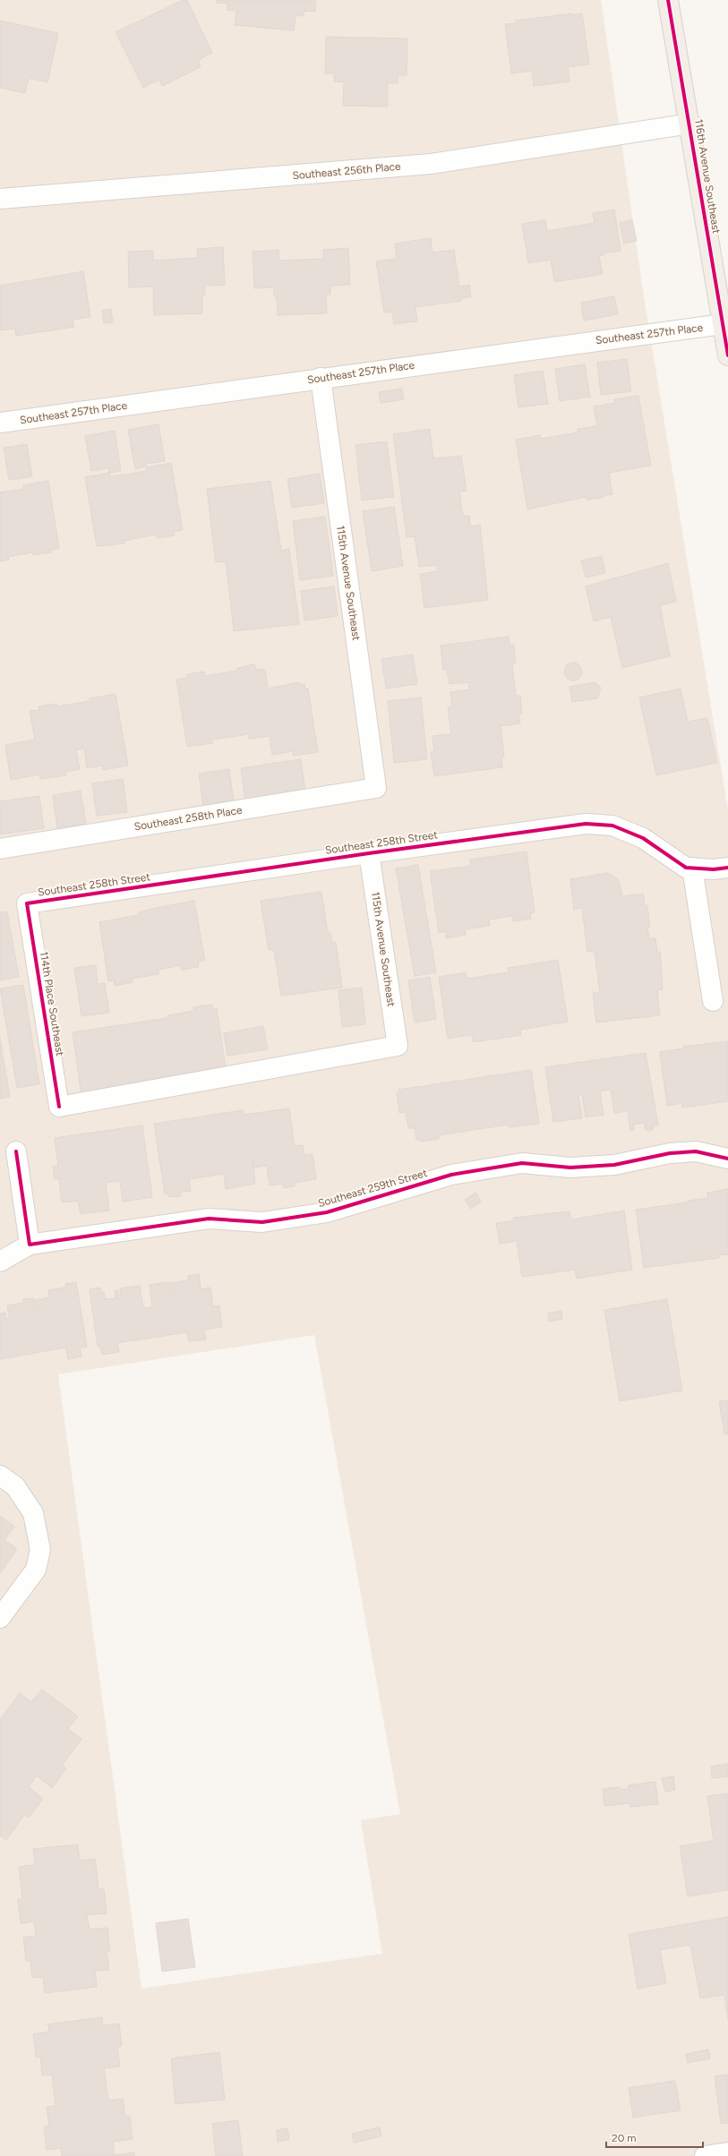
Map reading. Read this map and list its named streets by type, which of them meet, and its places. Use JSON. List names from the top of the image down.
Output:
{
  "streets": {
    "main road": ["116th Avenue Southeast"],
    "street": [
      "Southeast 256th Place",
      "Southeast 257th Place",
      "115th Avenue Southeast",
      "Southeast 258th Place",
      "Southeast 258th Street",
      "114th Place Southeast",
      "Southeast 259th Street"
    ]
  },
  "crossings": [
    ["Southeast 256th Place", "116th Avenue Southeast"],
    ["116th Avenue Southeast", "Southeast 257th Place"],
    ["Southeast 257th Place", "115th Avenue Southeast"],
    ["115th Avenue Southeast", "Southeast 258th Place"],
    ["115th Avenue Southeast", "Southeast 258th Street"],
    ["115th Avenue Southeast", "114th Place Southeast"],
    ["Southeast 258th Street", "114th Place Southeast"]
  ],
  "scale_bar": "20 m"
}
